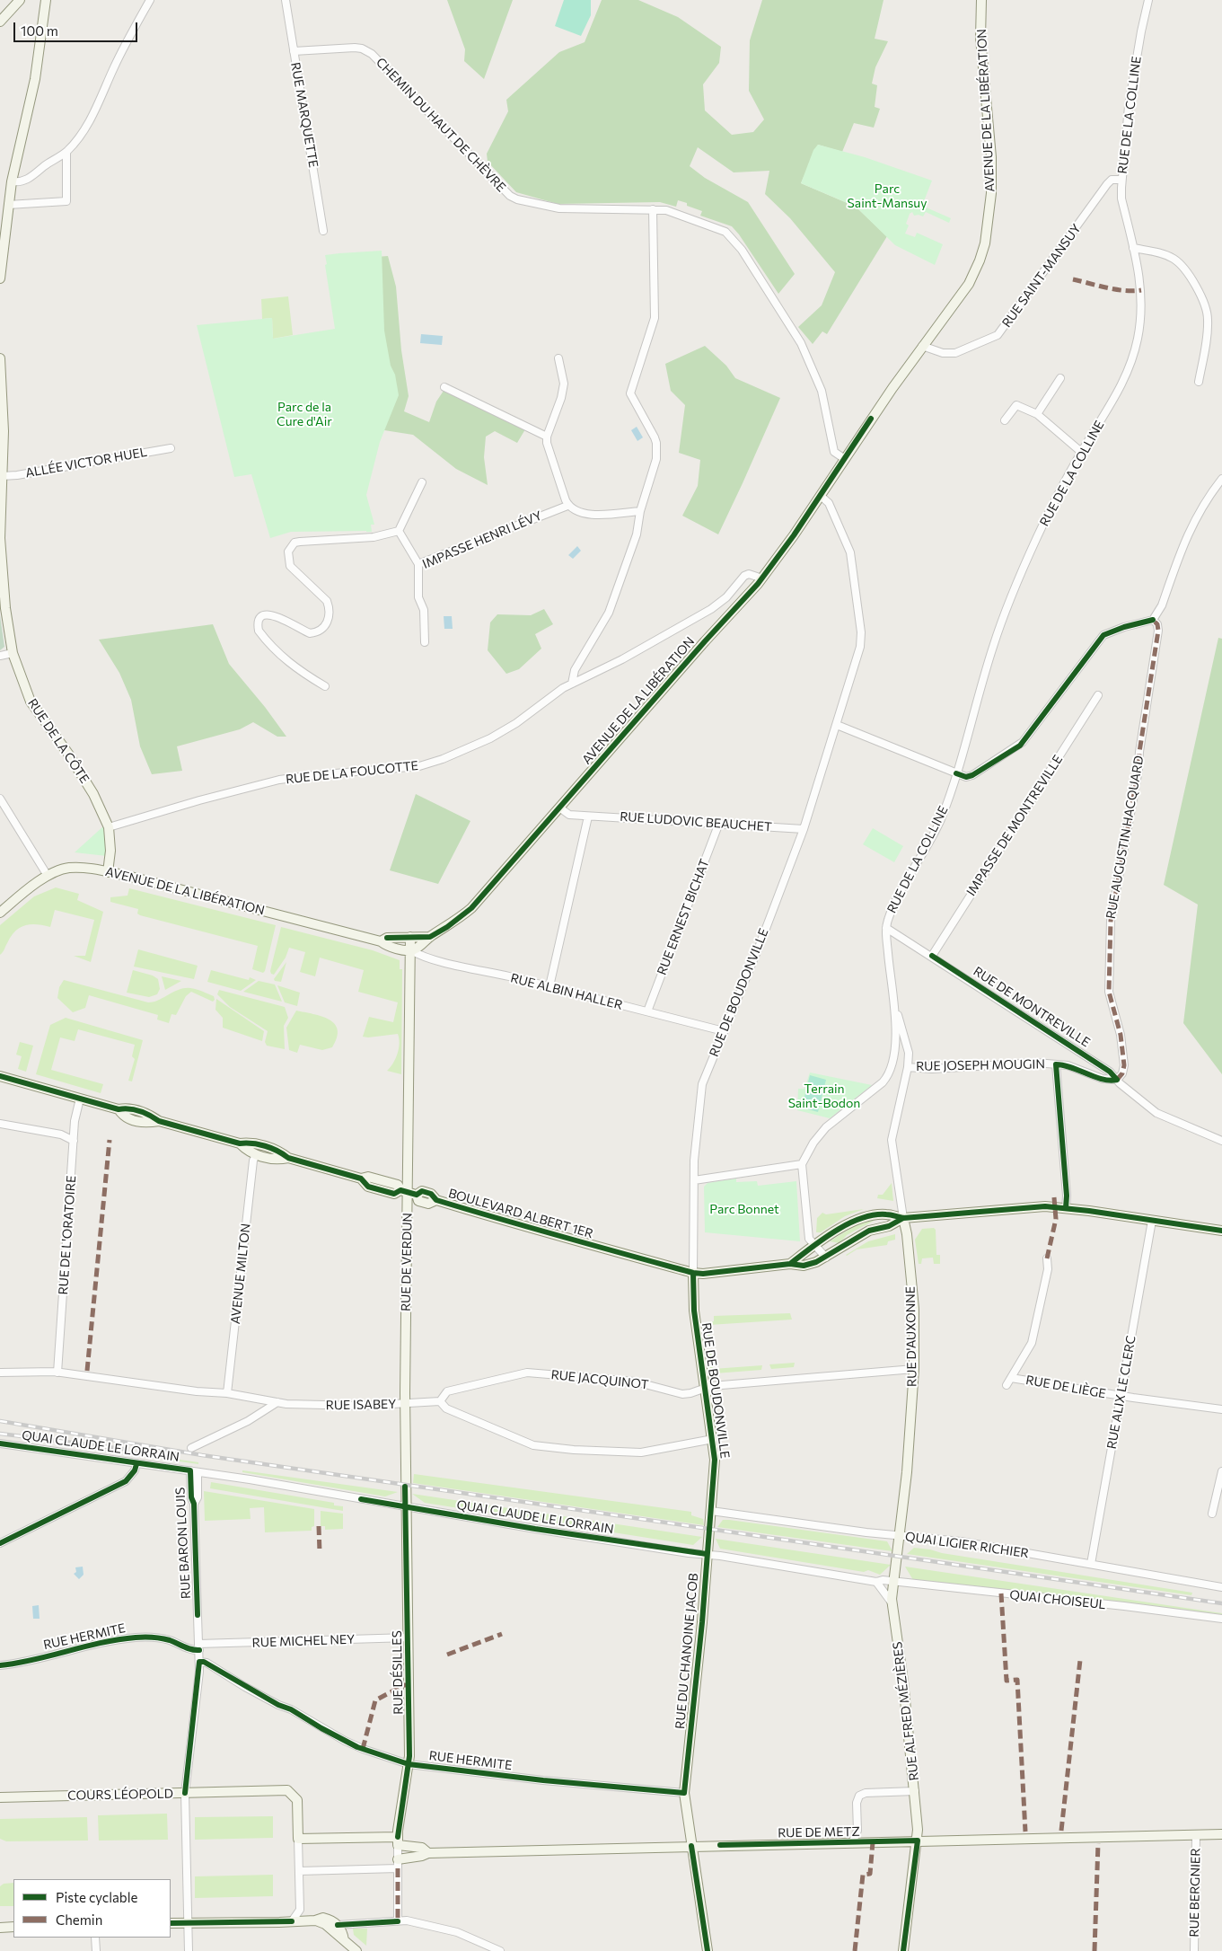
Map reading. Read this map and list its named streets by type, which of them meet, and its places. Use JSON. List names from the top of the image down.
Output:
{
  "streets": {
    "main road": [
      "AVENUE DE LA LIBÉRATION",
      "RUE DE LA CÔTE",
      "RUE DE BOUDONVILLE",
      "BOULEVARD ALBERT 1ER",
      "RUE DE VERDUN",
      "RUE D'AUXONNE",
      "RUE DU CHANOINE JACOB",
      "RUE DÉSILLES",
      "RUE ALFRED MÉZIÈRES",
      "COURS LÉOPOLD",
      "RUE DE METZ"
    ],
    "street": [
      "RUE MARQUETTE",
      "RUE DE LA COLLINE",
      "CHEMIN DU HAUT DE CHÈVRE",
      "RUE SAINT-MANSUY",
      "ALLÉE VICTOR HUEL",
      "IMPASSE HENRI LÉVY",
      "RUE DE LA FOUCOTTE",
      "RUE LUDOVIC BEAUCHET",
      "IMPASSE DE MONTREVILLE",
      "RUE AUGUSTIN HACQUARD",
      "RUE ERNEST BICHAT",
      "RUE ALBIN HALLER",
      "RUE DE MONTREVILLE",
      "RUE JOSEPH MOUGIN",
      "RUE DE L'ORATOIRE",
      "AVENUE MILTON",
      "RUE JACQUINOT",
      "RUE DE LIÈGE",
      "RUE ALIX LE CLERC",
      "RUE ISABEY",
      "QUAI CLAUDE LE LORRAIN",
      "RUE BARON LOUIS",
      "QUAI LIGIER RICHIER",
      "QUAI CHOISEUL",
      "RUE HERMITE",
      "RUE MICHEL NEY",
      "RUE BERGNIER"
    ]
  },
  "crossings": [
    ["AVENUE DE LA LIBÉRATION", "CHEMIN DU HAUT DE CHÈVRE"],
    ["AVENUE DE LA LIBÉRATION", "RUE SAINT-MANSUY"],
    ["AVENUE DE LA LIBÉRATION", "RUE DE LA FOUCOTTE"],
    ["AVENUE DE LA LIBÉRATION", "RUE LUDOVIC BEAUCHET"],
    ["AVENUE DE LA LIBÉRATION", "RUE ALBIN HALLER"],
    ["AVENUE DE LA LIBÉRATION", "RUE DE BOUDONVILLE"],
    ["AVENUE DE LA LIBÉRATION", "RUE DE VERDUN"],
    ["RUE MARQUETTE", "CHEMIN DU HAUT DE CHÈVRE"],
    ["RUE DE LA COLLINE", "RUE SAINT-MANSUY"],
    ["RUE DE LA COLLINE", "RUE DE MONTREVILLE"],
    ["ALLÉE VICTOR HUEL", "RUE DE LA CÔTE"],
    ["RUE DE LA CÔTE", "RUE DE LA FOUCOTTE"],
    ["RUE LUDOVIC BEAUCHET", "RUE ERNEST BICHAT"],
    ["RUE LUDOVIC BEAUCHET", "RUE DE BOUDONVILLE"],
    ["IMPASSE DE MONTREVILLE", "RUE DE MONTREVILLE"],
    ["RUE AUGUSTIN HACQUARD", "RUE DE MONTREVILLE"],
    ["RUE AUGUSTIN HACQUARD", "RUE JOSEPH MOUGIN"],
    ["RUE ERNEST BICHAT", "RUE ALBIN HALLER"],
    ["RUE ALBIN HALLER", "RUE DE BOUDONVILLE"],
    ["RUE ALBIN HALLER", "RUE DE VERDUN"],
    ["RUE DE BOUDONVILLE", "BOULEVARD ALBERT 1ER"],
    ["RUE DE BOUDONVILLE", "RUE JACQUINOT"],
    ["RUE DE BOUDONVILLE", "QUAI LIGIER RICHIER"],
    ["RUE DE BOUDONVILLE", "RUE DU CHANOINE JACOB"],
    ["RUE DE MONTREVILLE", "RUE JOSEPH MOUGIN"],
    ["RUE JOSEPH MOUGIN", "RUE D'AUXONNE"],
    ["BOULEVARD ALBERT 1ER", "RUE DE L'ORATOIRE"],
    ["BOULEVARD ALBERT 1ER", "RUE DE VERDUN"],
    ["BOULEVARD ALBERT 1ER", "AVENUE MILTON"],
    ["BOULEVARD ALBERT 1ER", "RUE D'AUXONNE"],
    ["RUE DE L'ORATOIRE", "RUE ISABEY"],
    ["RUE DE VERDUN", "RUE ISABEY"],
    ["RUE DE VERDUN", "QUAI CLAUDE LE LORRAIN"],
    ["RUE DE VERDUN", "RUE DÉSILLES"],
    ["AVENUE MILTON", "RUE ISABEY"],
    ["RUE D'AUXONNE", "RUE JACQUINOT"],
    ["RUE D'AUXONNE", "QUAI CLAUDE LE LORRAIN"],
    ["RUE D'AUXONNE", "QUAI LIGIER RICHIER"],
    ["RUE D'AUXONNE", "QUAI CHOISEUL"],
    ["RUE D'AUXONNE", "RUE ALFRED MÉZIÈRES"],
    ["RUE JACQUINOT", "RUE ISABEY"],
    ["RUE DE LIÈGE", "RUE ALIX LE CLERC"],
    ["RUE ALIX LE CLERC", "QUAI LIGIER RICHIER"],
    ["QUAI CLAUDE LE LORRAIN", "RUE BARON LOUIS"],
    ["QUAI CLAUDE LE LORRAIN", "QUAI CHOISEUL"],
    ["QUAI CLAUDE LE LORRAIN", "RUE DU CHANOINE JACOB"],
    ["QUAI CLAUDE LE LORRAIN", "RUE DÉSILLES"],
    ["QUAI CLAUDE LE LORRAIN", "RUE ALFRED MÉZIÈRES"],
    ["RUE BARON LOUIS", "RUE HERMITE"],
    ["RUE BARON LOUIS", "RUE MICHEL NEY"],
    ["RUE BARON LOUIS", "COURS LÉOPOLD"],
    ["QUAI LIGIER RICHIER", "RUE DU CHANOINE JACOB"],
    ["QUAI CHOISEUL", "RUE ALFRED MÉZIÈRES"],
    ["RUE HERMITE", "RUE MICHEL NEY"],
    ["RUE HERMITE", "RUE DU CHANOINE JACOB"],
    ["RUE HERMITE", "RUE DÉSILLES"],
    ["RUE MICHEL NEY", "RUE DÉSILLES"],
    ["RUE DU CHANOINE JACOB", "RUE DE METZ"],
    ["RUE ALFRED MÉZIÈRES", "RUE DE METZ"],
    ["RUE DE METZ", "RUE BERGNIER"]
  ],
  "parks": [
    "Parc Saint-Mansuy",
    "Parc de la Cure d'Air",
    "Terrain Saint-Bodon",
    "Parc Bonnet"
  ],
  "legend": ["Piste cyclable", "Chemin"],
  "scale_bar": "100 m"
}
